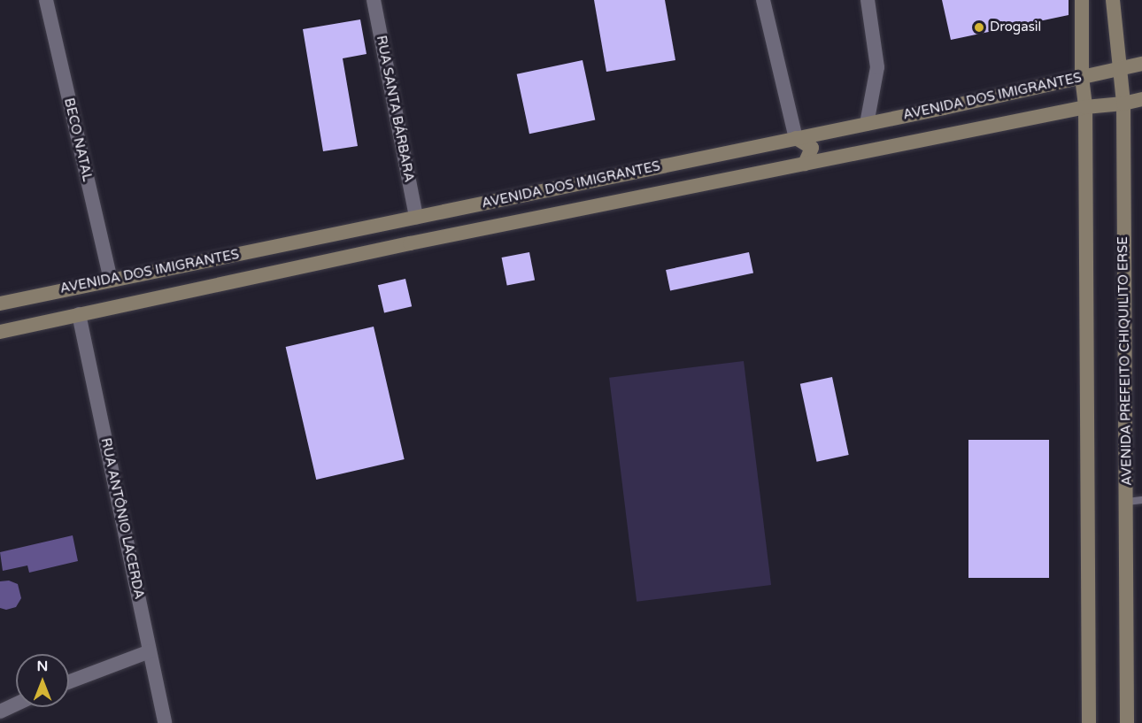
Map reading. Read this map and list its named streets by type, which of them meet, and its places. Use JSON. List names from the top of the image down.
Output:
{
  "streets": {
    "main road": ["AVENIDA DOS IMIGRANTES", "AVENIDA PREFEITO CHIQUILITO ERSE"],
    "street": ["RUA SANTA BÁRBARA", "BECO NATAL", "RUA ANTÔNIO LACERDA"]
  },
  "crossings": [
    ["AVENIDA DOS IMIGRANTES", "RUA SANTA BÁRBARA"],
    ["AVENIDA DOS IMIGRANTES", "BECO NATAL"],
    ["AVENIDA DOS IMIGRANTES", "AVENIDA PREFEITO CHIQUILITO ERSE"],
    ["AVENIDA DOS IMIGRANTES", "RUA ANTÔNIO LACERDA"]
  ],
  "places": ["Drogasil"],
  "north": "top"
}
